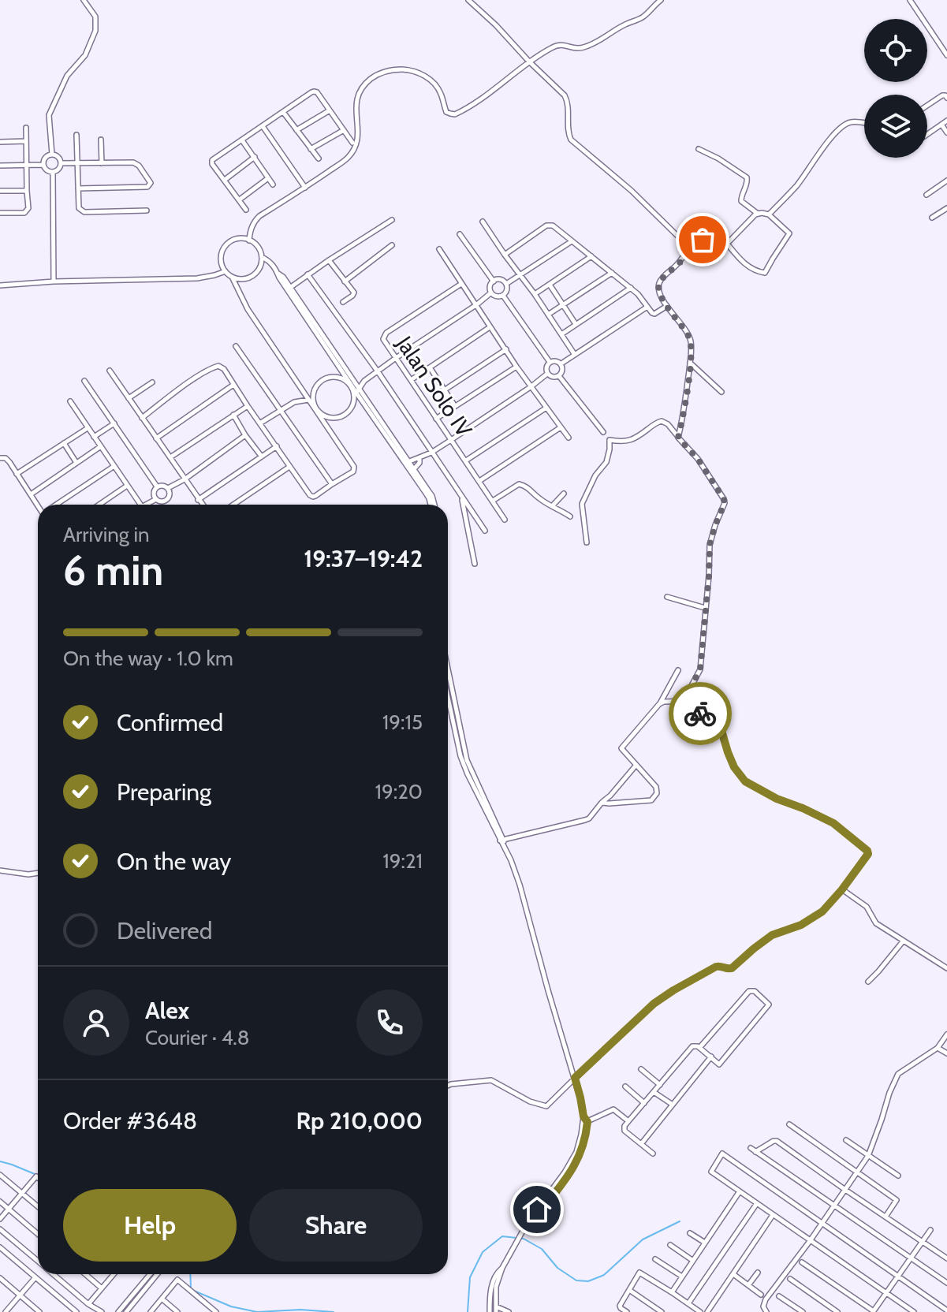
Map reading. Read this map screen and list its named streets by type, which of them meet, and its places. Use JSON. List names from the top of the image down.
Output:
{
  "streets": {
    "street": ["Jalan Solo IV"]
  },
  "page": {
    "heading": ["6 min", "Arriving in", "19:37–19:42"],
    "panel": [
      "Alex",
      "Courier · 4.8",
      "Order #3648",
      "Rp 210,000"
    ],
    "bar": "On the way · 1.0 km",
    "list": [
      ["Confirmed", "19:15"],
      ["Preparing", "19:20"],
      ["On the way", "19:21"],
      "Delivered"
    ],
    "buttons": ["Help", "Share"]
  }
}
